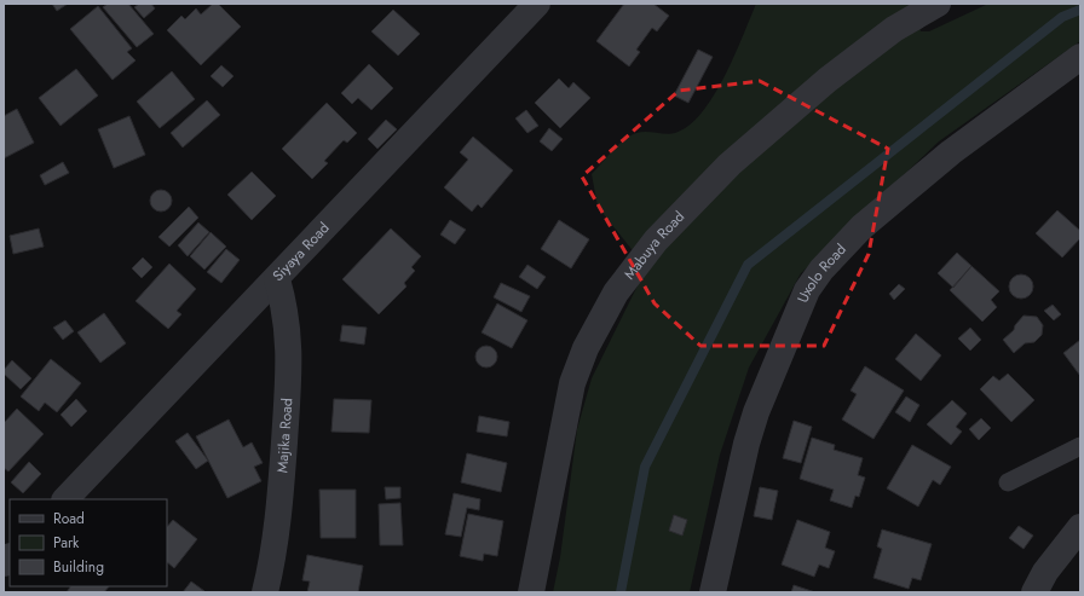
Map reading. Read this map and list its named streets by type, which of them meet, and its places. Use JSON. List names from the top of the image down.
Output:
{
  "streets": {
    "street": [
      "Mabuya Road",
      "Siyaya Road",
      "Uxolo Road",
      "Majika Road"
    ]
  },
  "crossings": [
    ["Siyaya Road", "Majika Road"]
  ],
  "legend": ["Road", "Park", "Building"]
}
